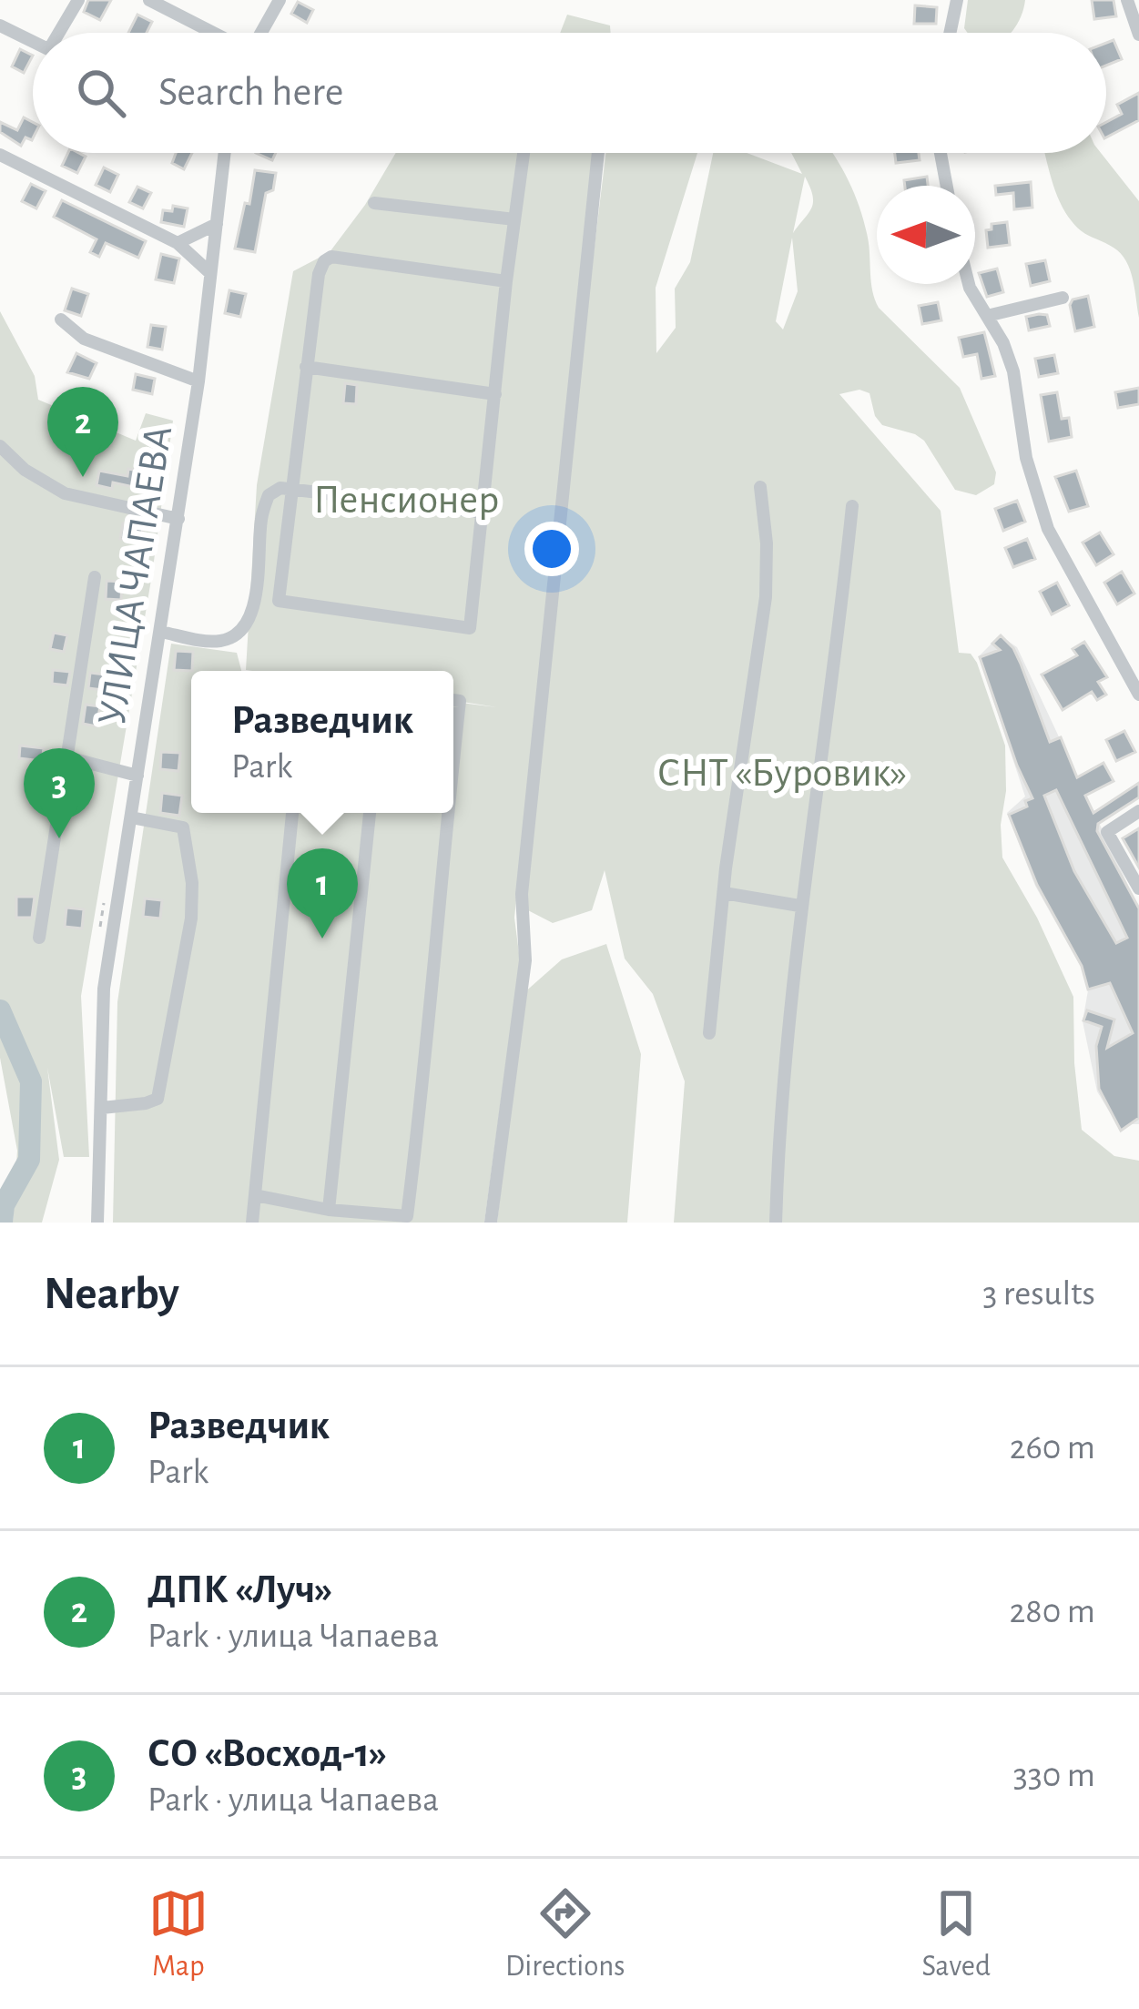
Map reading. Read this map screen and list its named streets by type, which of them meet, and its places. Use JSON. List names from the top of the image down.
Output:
{
  "streets": {
    "street": ["УЛИЦА ЧАПАЕВА"]
  },
  "parks": ["Пенсионер", "СНТ «Буровик»"],
  "north": "left",
  "page": {
    "search": "Search here",
    "pins": ["2", "3", "1"],
    "popup": ["Разведчик", "Park"],
    "heading": ["Nearby", "3 results"],
    "list": [
      {
        "mark": "1",
        "name": "Разведчик",
        "note": "Park",
        "value": "260 m"
      },
      {
        "mark": "2",
        "name": "ДПК «Луч»",
        "note": "Park · улица Чапаева",
        "value": "280 m"
      },
      {
        "mark": "3",
        "name": "СО «Восход-1»",
        "note": "Park · улица Чапаева",
        "value": "330 m"
      }
    ],
    "nav": ["Map", "Directions", "Saved"]
  }
}
